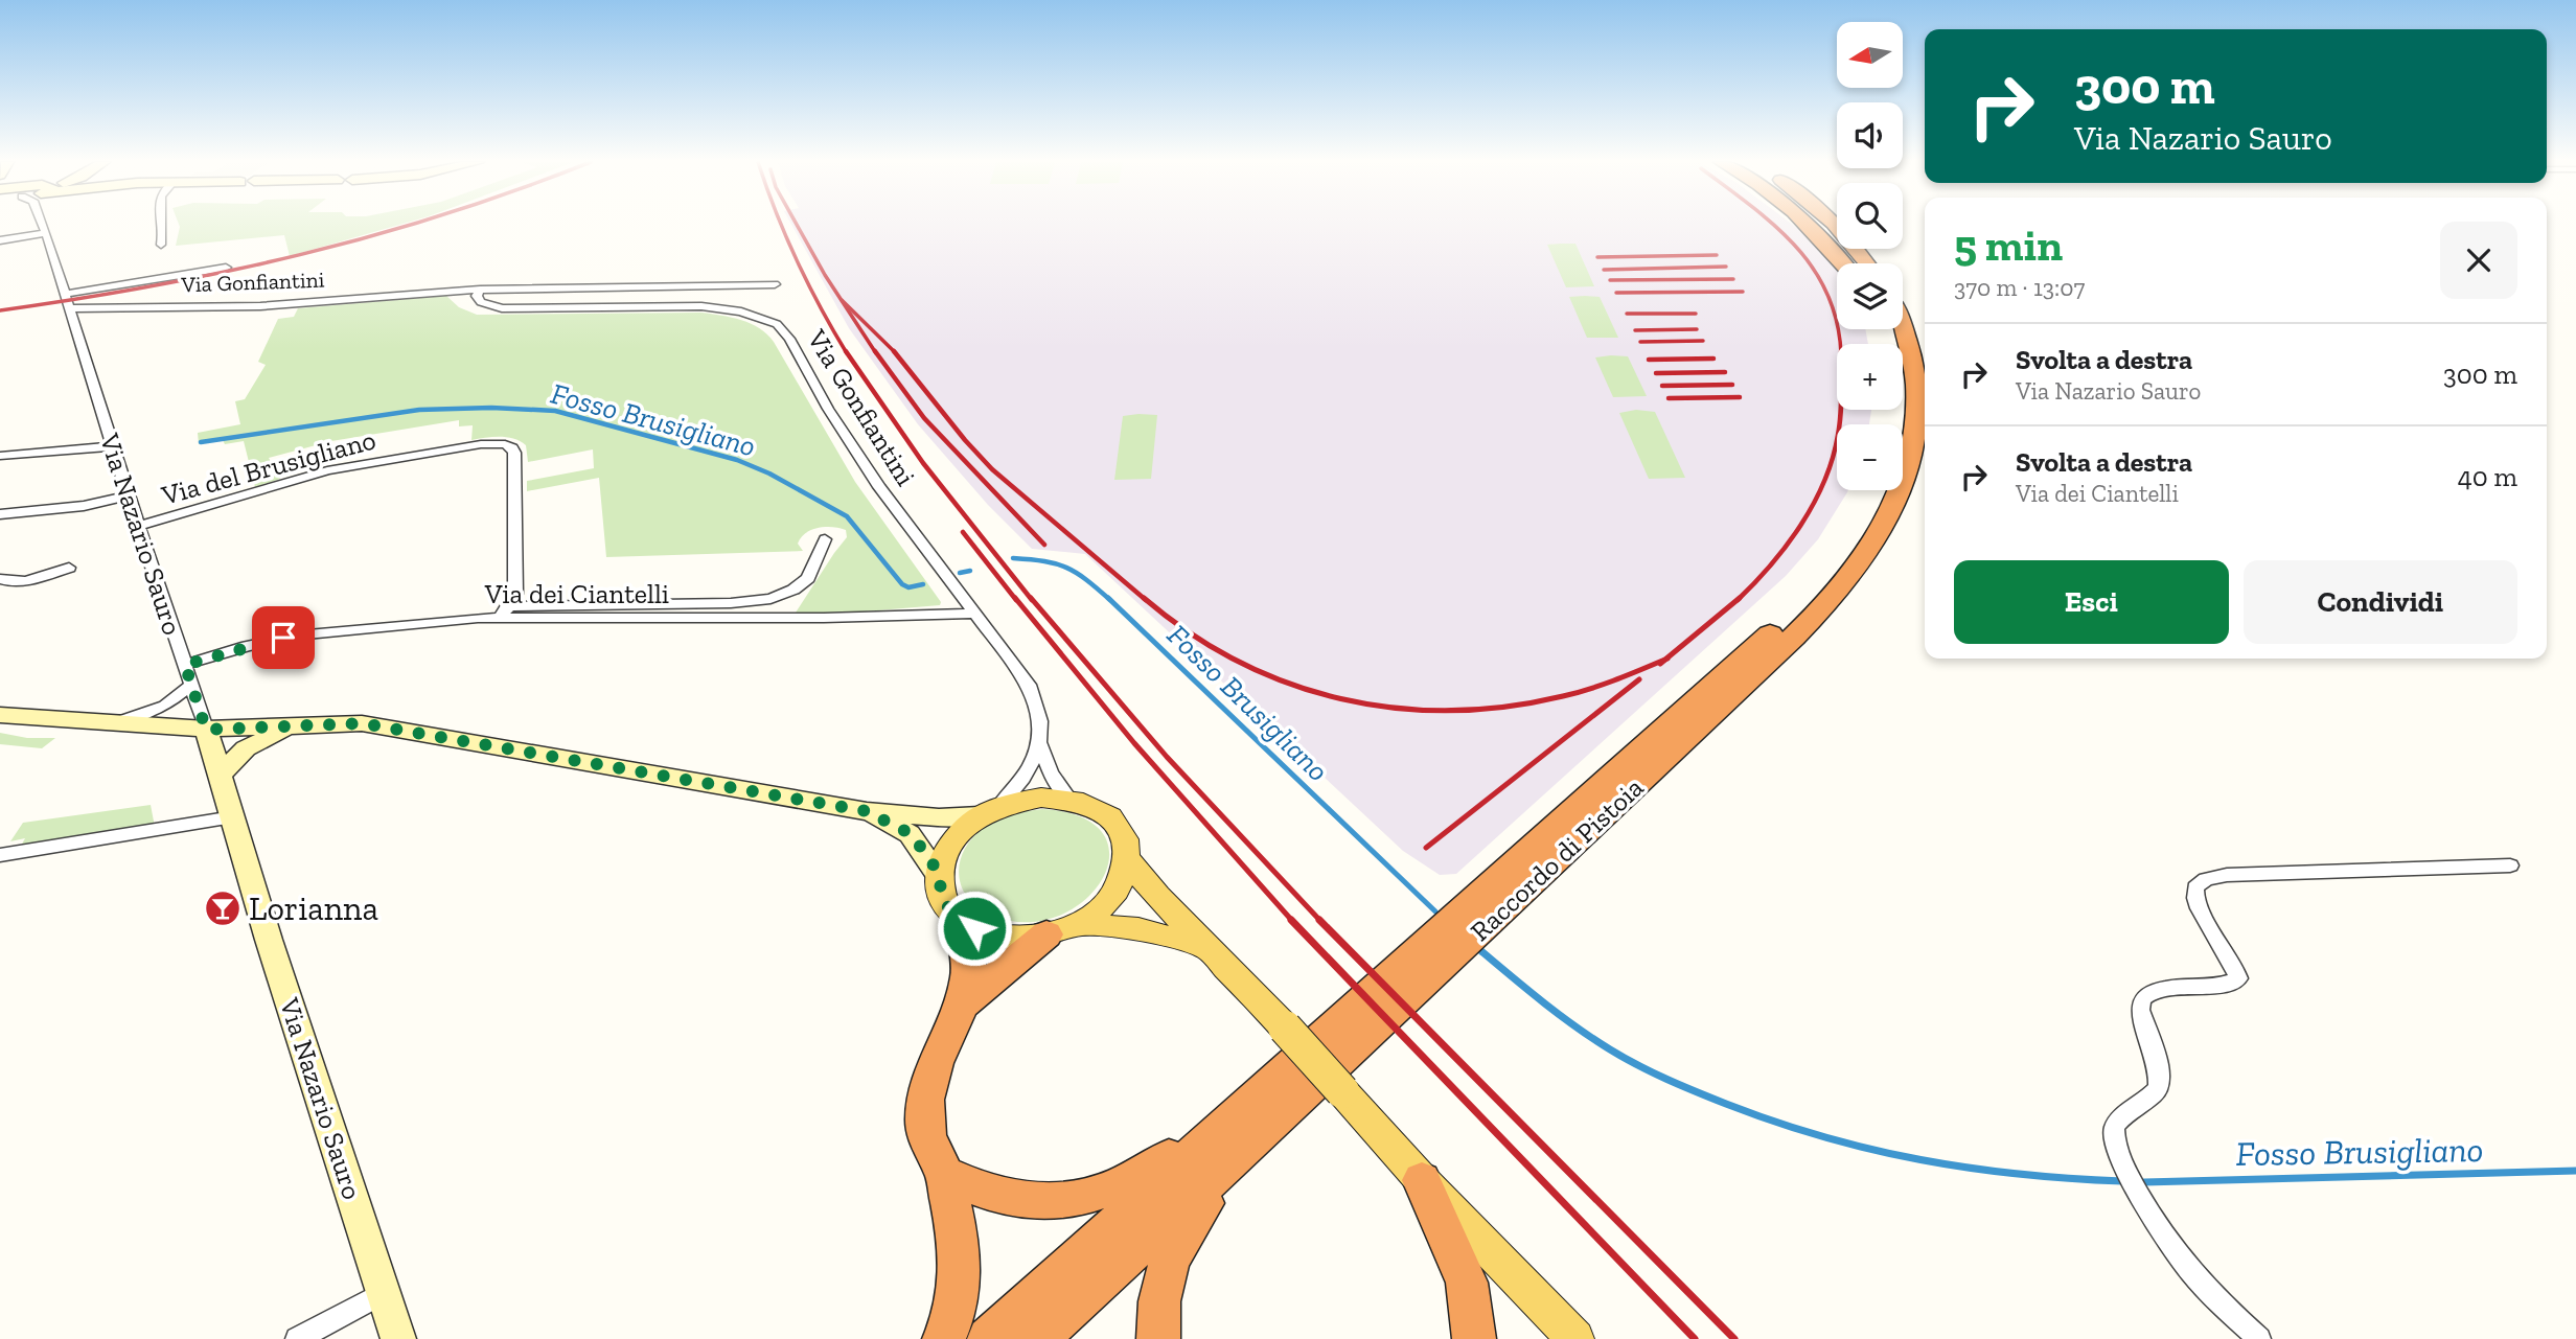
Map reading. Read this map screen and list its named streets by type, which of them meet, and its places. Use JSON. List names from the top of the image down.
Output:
{
  "streets": {
    "highway": ["Raccordo di Pistoia"],
    "main road": ["Via Nazario Sauro"],
    "street": ["Via Gonfiantini", "Via del Brusigliano", "Via dei Ciantelli"]
  },
  "crossings": [
    ["Via Gonfiantini", "Via Nazario Sauro"],
    ["Via Gonfiantini", "Via dei Ciantelli"],
    ["Via del Brusigliano", "Via Nazario Sauro"],
    ["Via del Brusigliano", "Via dei Ciantelli"],
    ["Via Nazario Sauro", "Via dei Ciantelli"]
  ],
  "water": ["Fosso Brusigliano"],
  "places": {
    "bar": ["Lorianna"]
  },
  "north": "left",
  "page": {
    "map_buttons": ["+", "−"],
    "turn": ["300 m", "Via Nazario Sauro"],
    "heading": ["5 min", "370 m · 13:07"],
    "list": [
      {
        "name": "Svolta a destra",
        "note": "Via Nazario Sauro",
        "value": "300 m"
      },
      {
        "name": "Svolta a destra",
        "note": "Via dei Ciantelli",
        "value": "40 m"
      }
    ],
    "buttons": ["Esci", "Condividi"]
  }
}
